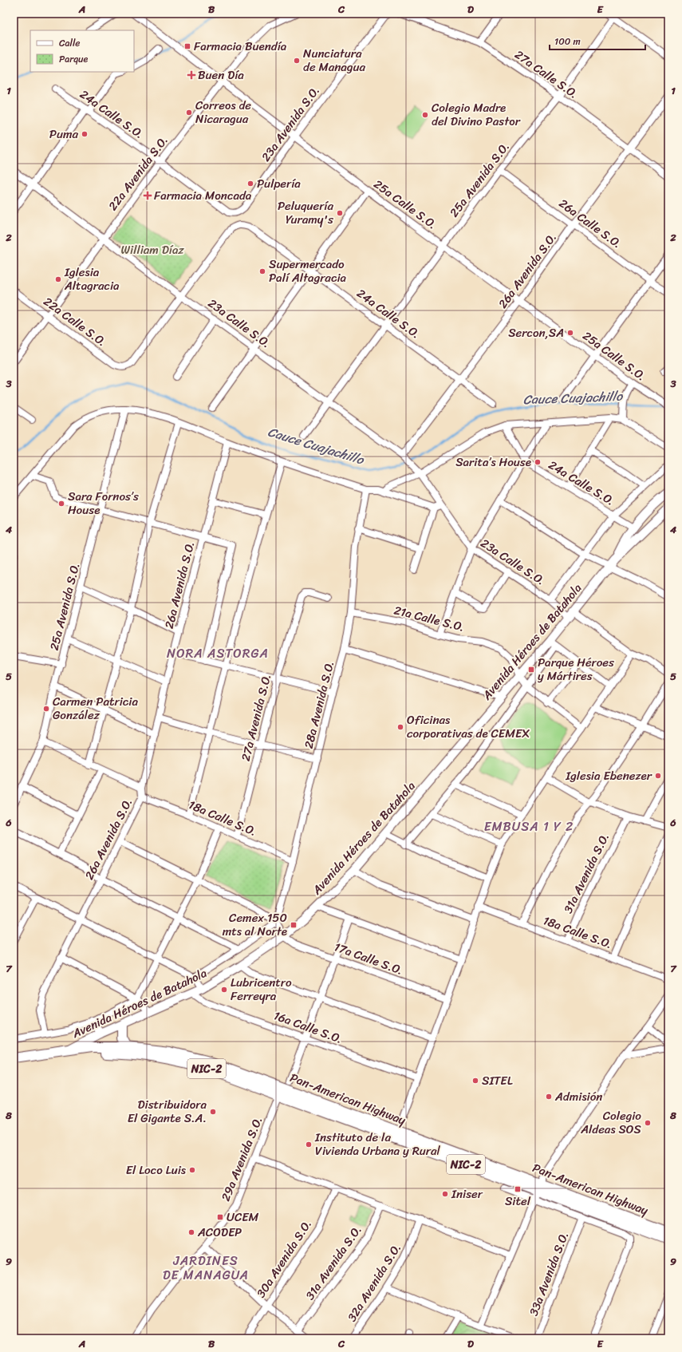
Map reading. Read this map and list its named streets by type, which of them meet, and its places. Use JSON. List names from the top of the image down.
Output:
{
  "streets": {
    "highway": ["NIC-2", "Pan-American Highway"],
    "main road": ["Avenida Héroes de Batahola"],
    "street": [
      "27a Calle S.O.",
      "24a Calle S.O.",
      "23a Avenida S.O.",
      "22a Avenida S.O.",
      "25a Avenida S.O.",
      "25a Calle S.O.",
      "26a Calle S.O.",
      "26a Avenida S.O.",
      "22a Calle S.O.",
      "23a Calle S.O.",
      "21a Calle S.O.",
      "28a Avenida S.O.",
      "27a Avenida S.O.",
      "18a Calle S.O.",
      "31a Avenida S.O.",
      "17a Calle S.O.",
      "16a Calle S.O.",
      "29a Avenida S.O.",
      "30a Avenida S.O.",
      "33a Avenida S.O.",
      "32a Avenida S.O."
    ]
  },
  "crossings": [
    ["27a Calle S.O.", "25a Avenida S.O."],
    ["27a Calle S.O.", "26a Avenida S.O."],
    ["24a Calle S.O.", "23a Avenida S.O."],
    ["24a Calle S.O.", "22a Avenida S.O."],
    ["24a Calle S.O.", "25a Avenida S.O."],
    ["24a Calle S.O.", "26a Avenida S.O."],
    ["24a Calle S.O.", "22a Calle S.O."],
    ["24a Calle S.O.", "23a Calle S.O."],
    ["24a Calle S.O.", "Avenida Héroes de Batahola"],
    ["23a Avenida S.O.", "25a Calle S.O."],
    ["22a Avenida S.O.", "25a Calle S.O."],
    ["22a Avenida S.O.", "22a Calle S.O."],
    ["22a Avenida S.O.", "23a Calle S.O."],
    ["25a Avenida S.O.", "25a Calle S.O."],
    ["25a Avenida S.O.", "26a Calle S.O."],
    ["25a Avenida S.O.", "23a Calle S.O."],
    ["25a Calle S.O.", "26a Avenida S.O."],
    ["26a Calle S.O.", "26a Avenida S.O."],
    ["26a Avenida S.O.", "23a Calle S.O."],
    ["26a Avenida S.O.", "18a Calle S.O."],
    ["22a Calle S.O.", "23a Calle S.O."],
    ["23a Calle S.O.", "Avenida Héroes de Batahola"],
    ["21a Calle S.O.", "Avenida Héroes de Batahola"],
    ["21a Calle S.O.", "28a Avenida S.O."],
    ["Avenida Héroes de Batahola", "17a Calle S.O."],
    ["Avenida Héroes de Batahola", "16a Calle S.O."],
    ["Avenida Héroes de Batahola", "Pan-American Highway"],
    ["28a Avenida S.O.", "18a Calle S.O."],
    ["27a Avenida S.O.", "18a Calle S.O."],
    ["18a Calle S.O.", "31a Avenida S.O."],
    ["17a Calle S.O.", "29a Avenida S.O."],
    ["16a Calle S.O.", "29a Avenida S.O."],
    ["Pan-American Highway", "29a Avenida S.O."]
  ],
  "districts": ["NORA ASTORGA", "EMBUSA 1 Y 2", "JARDINES DE MANAGUA"],
  "water": ["Cauce Cuajachillo"],
  "parks": ["William Díaz"],
  "places": {
    "transit": [
      "Farmacia Buendía",
      "Parque Héroes y Mártires",
      "Cemex 150 mts al Norte",
      "Sitel",
      "UCEM"
    ],
    "other": [
      "Nunciatura de Managua",
      "Correos de Nicaragua",
      "Colegio Madre del Divino Pastor",
      "Puma",
      "Pulpería",
      "Peluquería Yuramy's",
      "Supermercado Palí Altagracia",
      "Iglesia Altagracia",
      "Sercon,SA",
      "Sarita’s House",
      "Sara Fornos’s House",
      "Carmen Patricia González",
      "Oficinas corporativas de CEMEX",
      "Iglesia Ebenezer",
      "Lubricentro Ferreyra",
      "SITEL",
      "Admisión",
      "Distribuidora El Gigante S.A.",
      "Colegio Aldeas SOS",
      "Instituto de la Vivienda Urbana y Rural",
      "El Loco Luis",
      "Iniser",
      "ACODEP"
    ],
    "health": ["Buen Día", "Farmacia Moncada"]
  },
  "legend": ["Calle", "Parque"],
  "scale_bar": "100 m",
  "grid": {
    "columns": [
      "A",
      "B",
      "C",
      "D",
      "E"
    ],
    "rows": [
      "1",
      "2",
      "3",
      "4",
      "5",
      "6",
      "7",
      "8",
      "9"
    ]
  }
}
